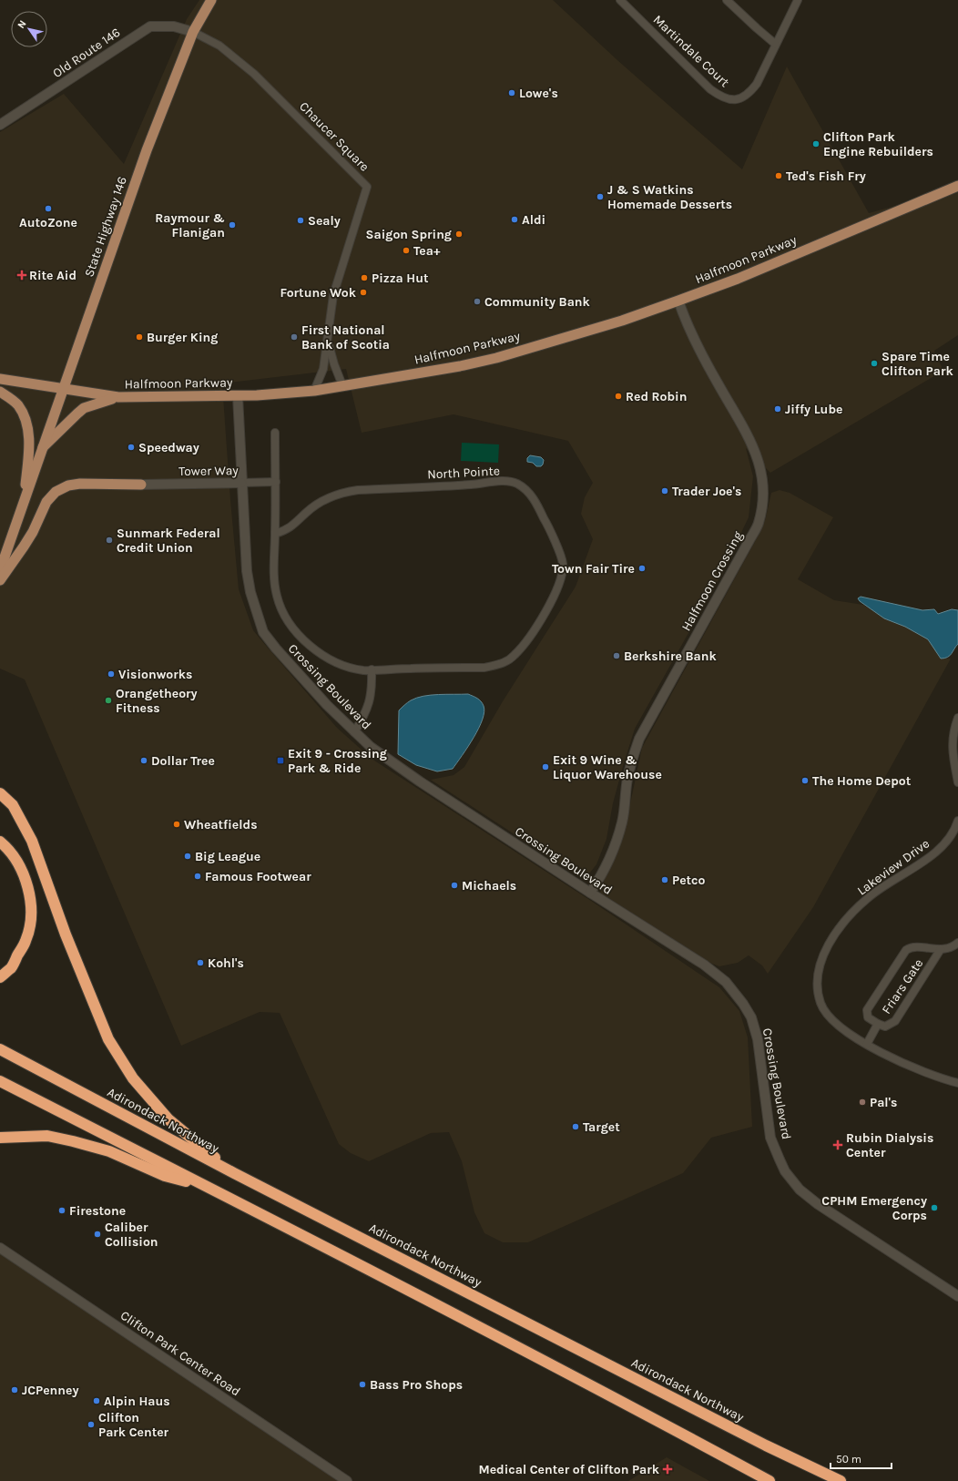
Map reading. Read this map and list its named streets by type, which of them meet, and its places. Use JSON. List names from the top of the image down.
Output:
{
  "streets": {
    "highway": ["Adirondack Northway"],
    "main road": ["State Highway 146", "Halfmoon Parkway"],
    "street": [
      "Martindale Court",
      "Old Route 146",
      "Chaucer Square",
      "Tower Way",
      "North Pointe",
      "Halfmoon Crossing",
      "Crossing Boulevard",
      "Lakeview Drive",
      "Friars Gate",
      "Clifton Park Center Road"
    ]
  },
  "crossings": [
    ["Old Route 146", "Chaucer Square"],
    ["Old Route 146", "State Highway 146"],
    ["Chaucer Square", "State Highway 146"],
    ["Chaucer Square", "Halfmoon Parkway"],
    ["State Highway 146", "Halfmoon Parkway"],
    ["Halfmoon Parkway", "Halfmoon Crossing"],
    ["Halfmoon Parkway", "Crossing Boulevard"],
    ["Tower Way", "North Pointe"],
    ["Tower Way", "Crossing Boulevard"],
    ["Halfmoon Crossing", "Crossing Boulevard"],
    ["Lakeview Drive", "Friars Gate"]
  ],
  "places": {
    "other": [
      "Lowe's",
      "Clifton Park Engine Rebuilders",
      "Ted's Fish Fry",
      "J & S Watkins Homemade Desserts",
      "AutoZone",
      "Aldi",
      "Sealy",
      "Raymour & Flanigan",
      "Saigon Spring",
      "Tea+",
      "Pizza Hut",
      "Fortune Wok",
      "Community Bank",
      "Burger King",
      "First National Bank of Scotia",
      "Spare Time Clifton Park",
      "Red Robin",
      "Jiffy Lube",
      "Speedway",
      "Trader Joe's",
      "Sunmark Federal Credit Union",
      "Town Fair Tire",
      "Berkshire Bank",
      "Visionworks",
      "Orangetheory Fitness",
      "Dollar Tree",
      "Exit 9 Wine & Liquor Warehouse",
      "The Home Depot",
      "Wheatfields",
      "Big League",
      "Famous Footwear",
      "Petco",
      "Michaels",
      "Kohl's",
      "Pal's",
      "Target",
      "CPHM Emergency Corps",
      "Firestone",
      "Caliber Collision",
      "Bass Pro Shops",
      "JCPenney",
      "Alpin Haus",
      "Clifton Park Center"
    ],
    "health": ["Rite Aid", "Rubin Dialysis Center", "Medical Center of Clifton Park"],
    "transit": ["Exit 9 - Crossing Park & Ride"]
  },
  "scale_bar": "50 m",
  "north": "top left"
}
